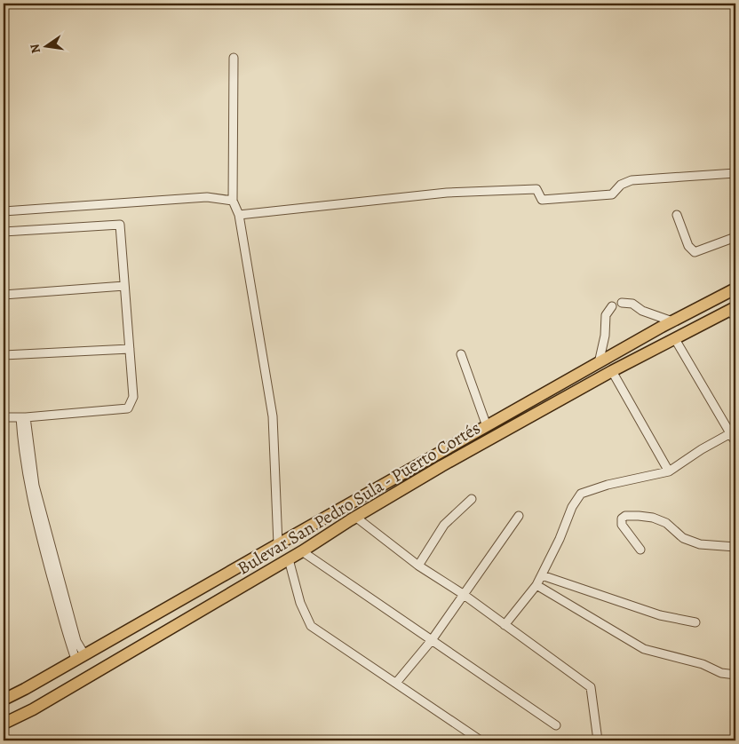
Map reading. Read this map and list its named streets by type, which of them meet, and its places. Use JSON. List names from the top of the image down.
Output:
{
  "streets": {
    "highway": ["Bulevar San Pedro Sula - Puerto Cortés"]
  },
  "north": "left"
}
